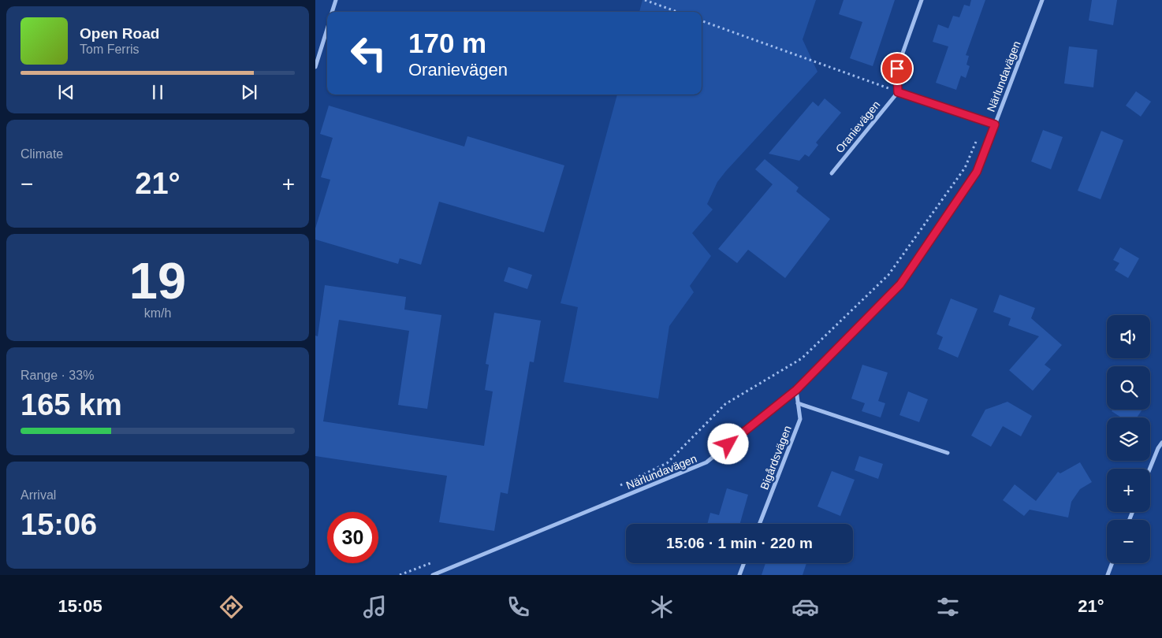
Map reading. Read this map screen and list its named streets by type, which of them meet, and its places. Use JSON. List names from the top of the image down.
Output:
{
  "streets": {
    "street": ["Närlundavägen", "Oranievägen", "Bigårdsvägen"]
  },
  "crossings": [
    ["Närlundavägen", "Bigårdsvägen"]
  ],
  "page": {
    "turn": ["170 m", "Oranievägen"],
    "song": ["Open Road", "Tom Ferris"],
    "tile": [
      "Climate",
      ["19", "km/h"],
      ["Range · 33%", "165 km"],
      ["Arrival", "15:06"]
    ],
    "heat": ["−", "21°", "+"],
    "map_buttons": ["+", "−"],
    "limit": "30",
    "trip": "15:06 · 1 min · 220 m",
    "tabs": ["15:05", "21°"]
  }
}
